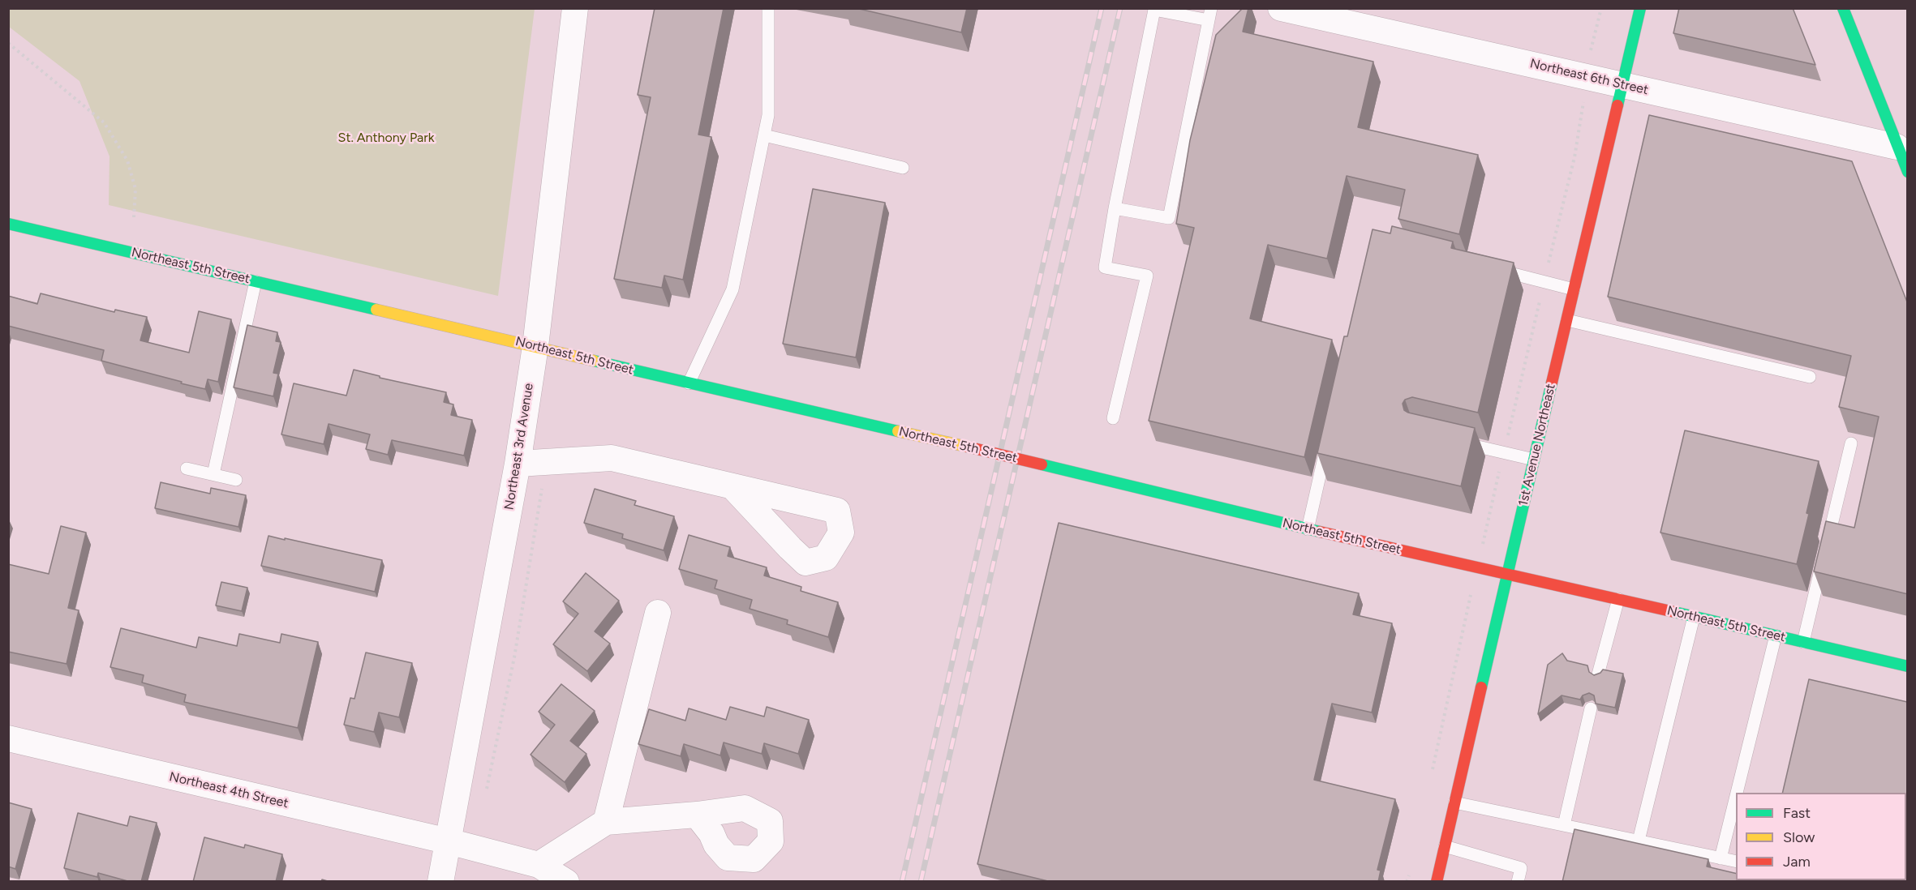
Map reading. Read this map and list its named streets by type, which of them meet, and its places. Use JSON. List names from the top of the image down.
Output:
{
  "streets": {
    "street": [
      "Northeast 6th Street",
      "Northeast 5th Street",
      "1st Avenue Northeast",
      "Northeast 3rd Avenue",
      "Northeast 4th Street"
    ]
  },
  "crossings": [
    ["Northeast 6th Street", "1st Avenue Northeast"],
    ["Northeast 5th Street", "1st Avenue Northeast"],
    ["Northeast 5th Street", "Northeast 3rd Avenue"],
    ["Northeast 3rd Avenue", "Northeast 4th Street"]
  ],
  "parks": ["St. Anthony Park"],
  "legend": ["Fast", "Slow", "Jam"]
}
